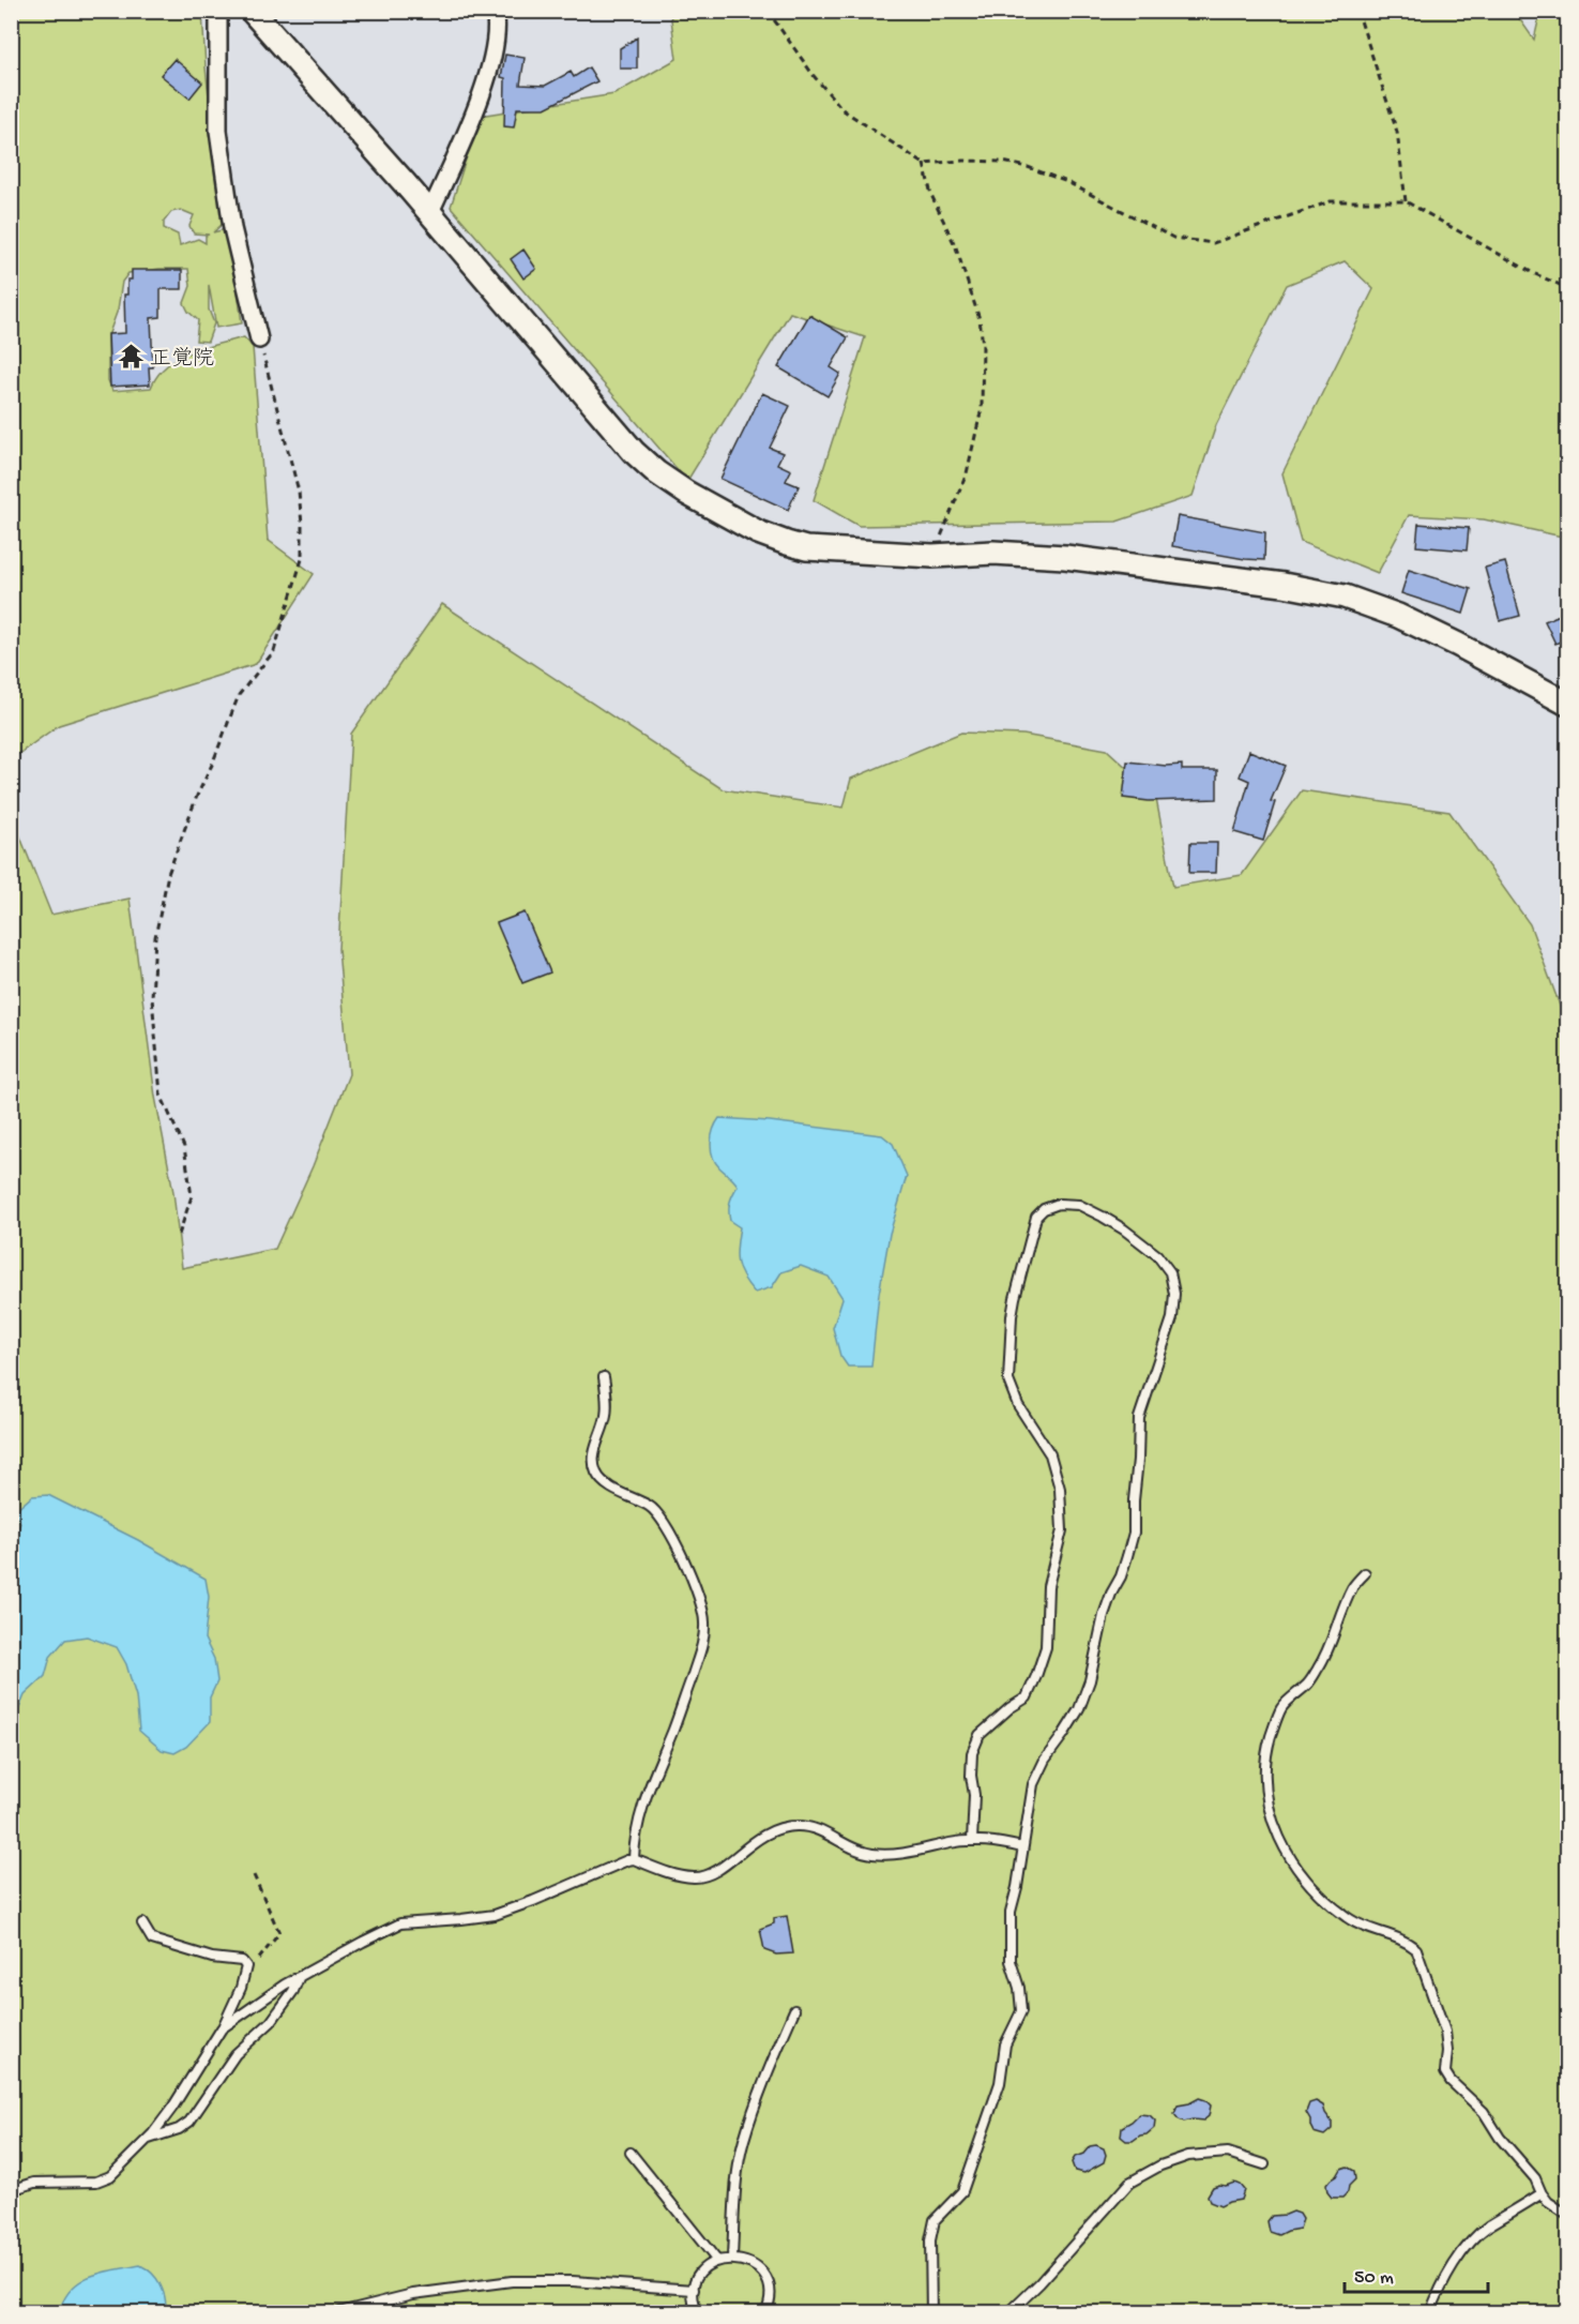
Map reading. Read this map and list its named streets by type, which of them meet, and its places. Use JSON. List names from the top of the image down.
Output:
{
  "places": {
    "temple": ["正覚院"]
  },
  "scale_bar": "50 m"
}
